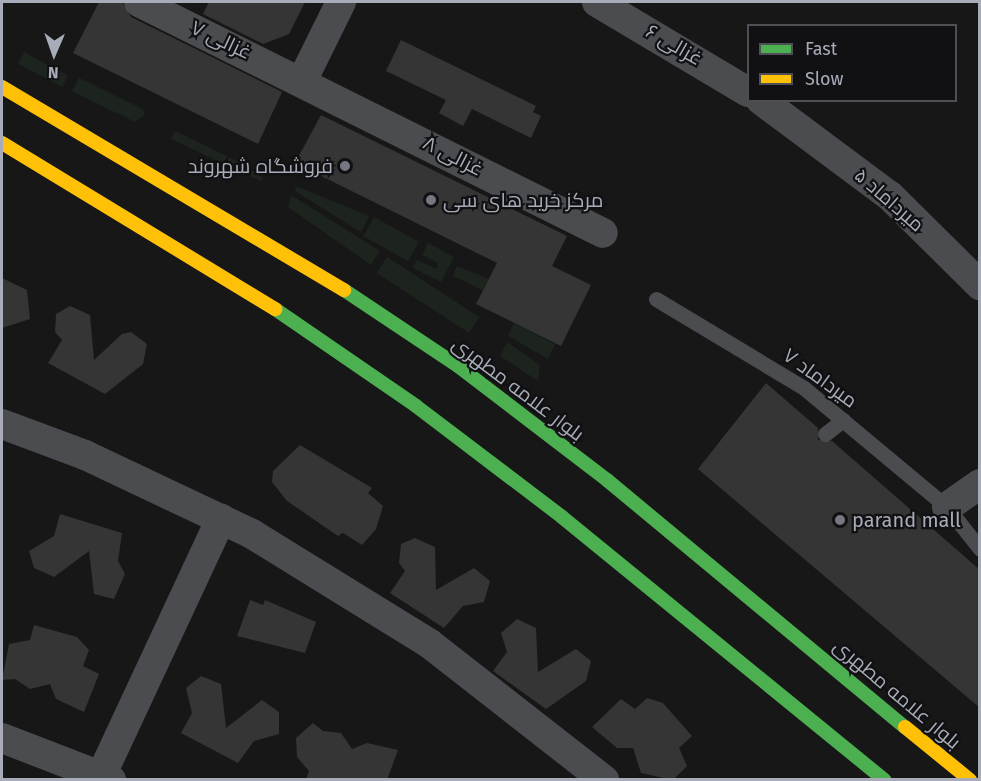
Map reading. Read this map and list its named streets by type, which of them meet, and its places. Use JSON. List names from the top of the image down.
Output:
{
  "streets": {
    "main road": ["بلوار علامه مطهری"],
    "street": [
      "غزالی ۷",
      "غزالی ۶",
      "غزالی ۸",
      "میرداماد ۵"
    ],
    "lane": ["میرداماد ۷"]
  },
  "crossings": [
    ["غزالی ۷", "غزالی ۸"]
  ],
  "places": ["فروشگاه شهروند", "مرکز خرید های سی", "parand mall"],
  "legend": ["Fast", "Slow"],
  "north": "bottom"
}
